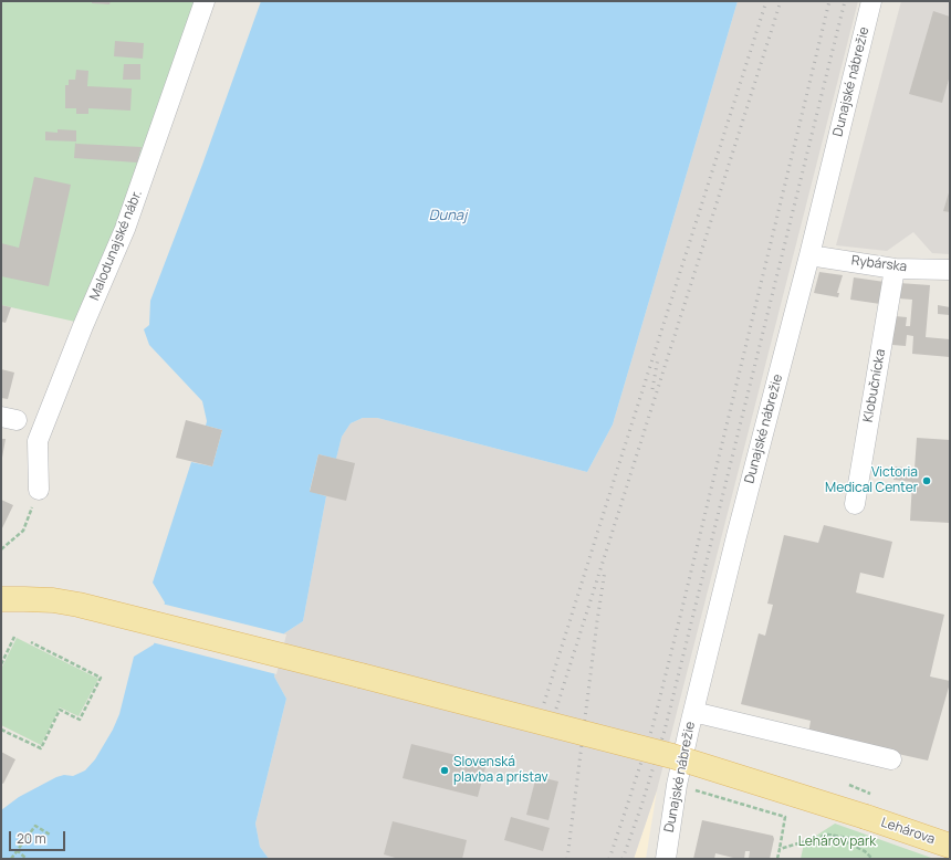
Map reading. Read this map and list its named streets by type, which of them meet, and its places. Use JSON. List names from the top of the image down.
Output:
{
  "streets": {
    "main road": ["Lehárova"],
    "street": [
      "Dunajské nábrežie",
      "Malodunajské nábr.",
      "Rybárska",
      "Klobučnícka"
    ]
  },
  "crossings": [
    ["Dunajské nábrežie", "Rybárska"],
    ["Rybárska", "Klobučnícka"]
  ],
  "water": ["Dunaj"],
  "parks": ["Lehárov park"],
  "places": ["Victoria Medical Center", "Slovenská plavba a prístav"],
  "scale_bar": "20 m"
}
